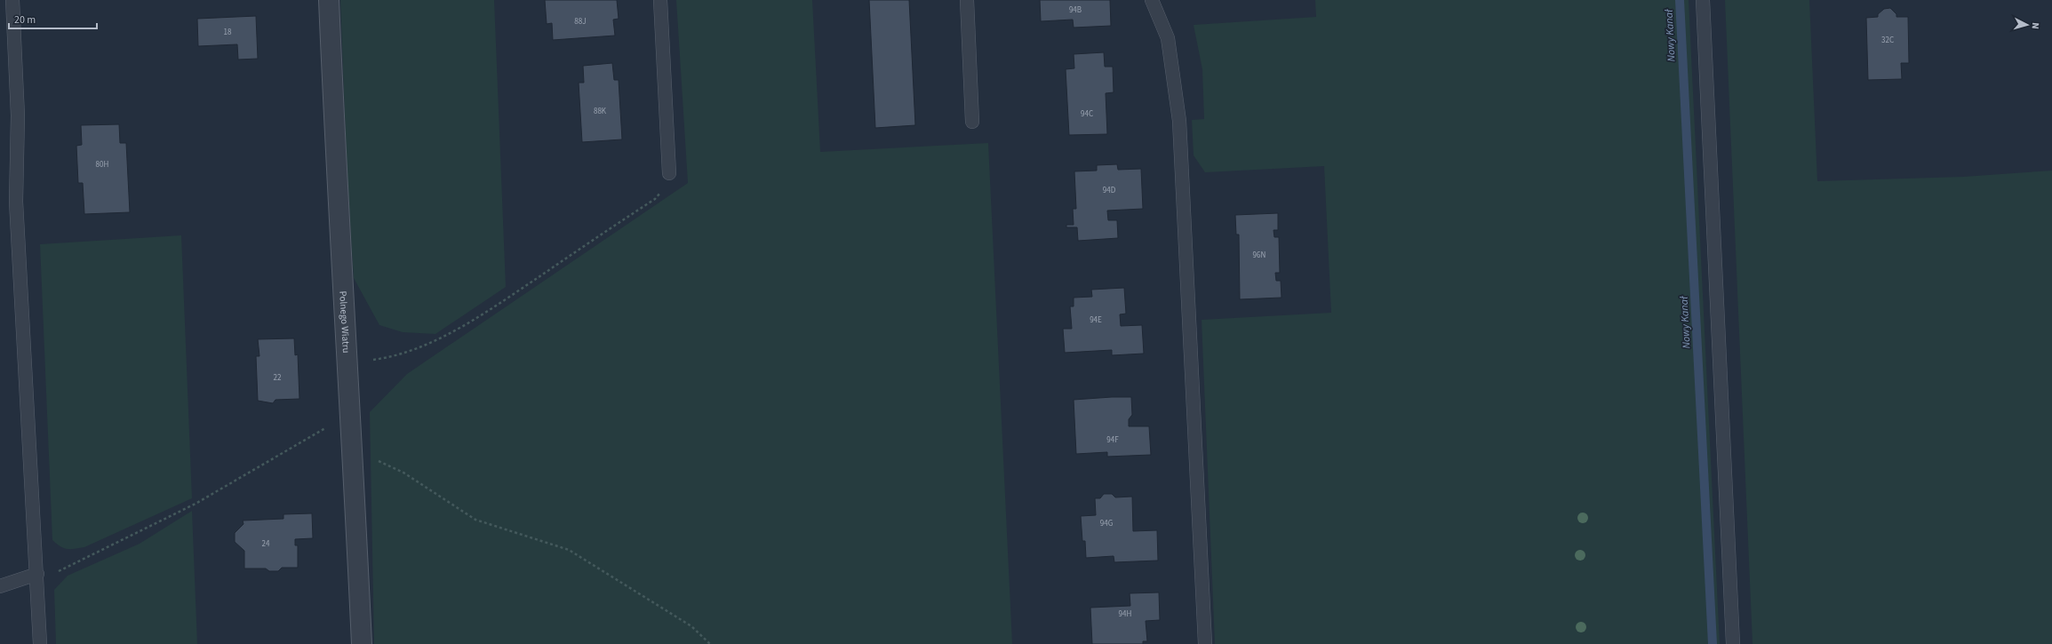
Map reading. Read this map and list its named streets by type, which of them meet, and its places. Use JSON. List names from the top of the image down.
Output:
{
  "streets": {
    "street": ["Polnego Wiatru"]
  },
  "water": ["Nowy Kanał"],
  "house_numbers": [
    "94B",
    "88J",
    "18",
    "32C",
    "88K",
    "94C",
    "80H",
    "94D",
    "96N",
    "94E",
    "22",
    "94F",
    "94G",
    "24",
    "94H"
  ],
  "scale_bar": "20 m",
  "north": "right"
}
